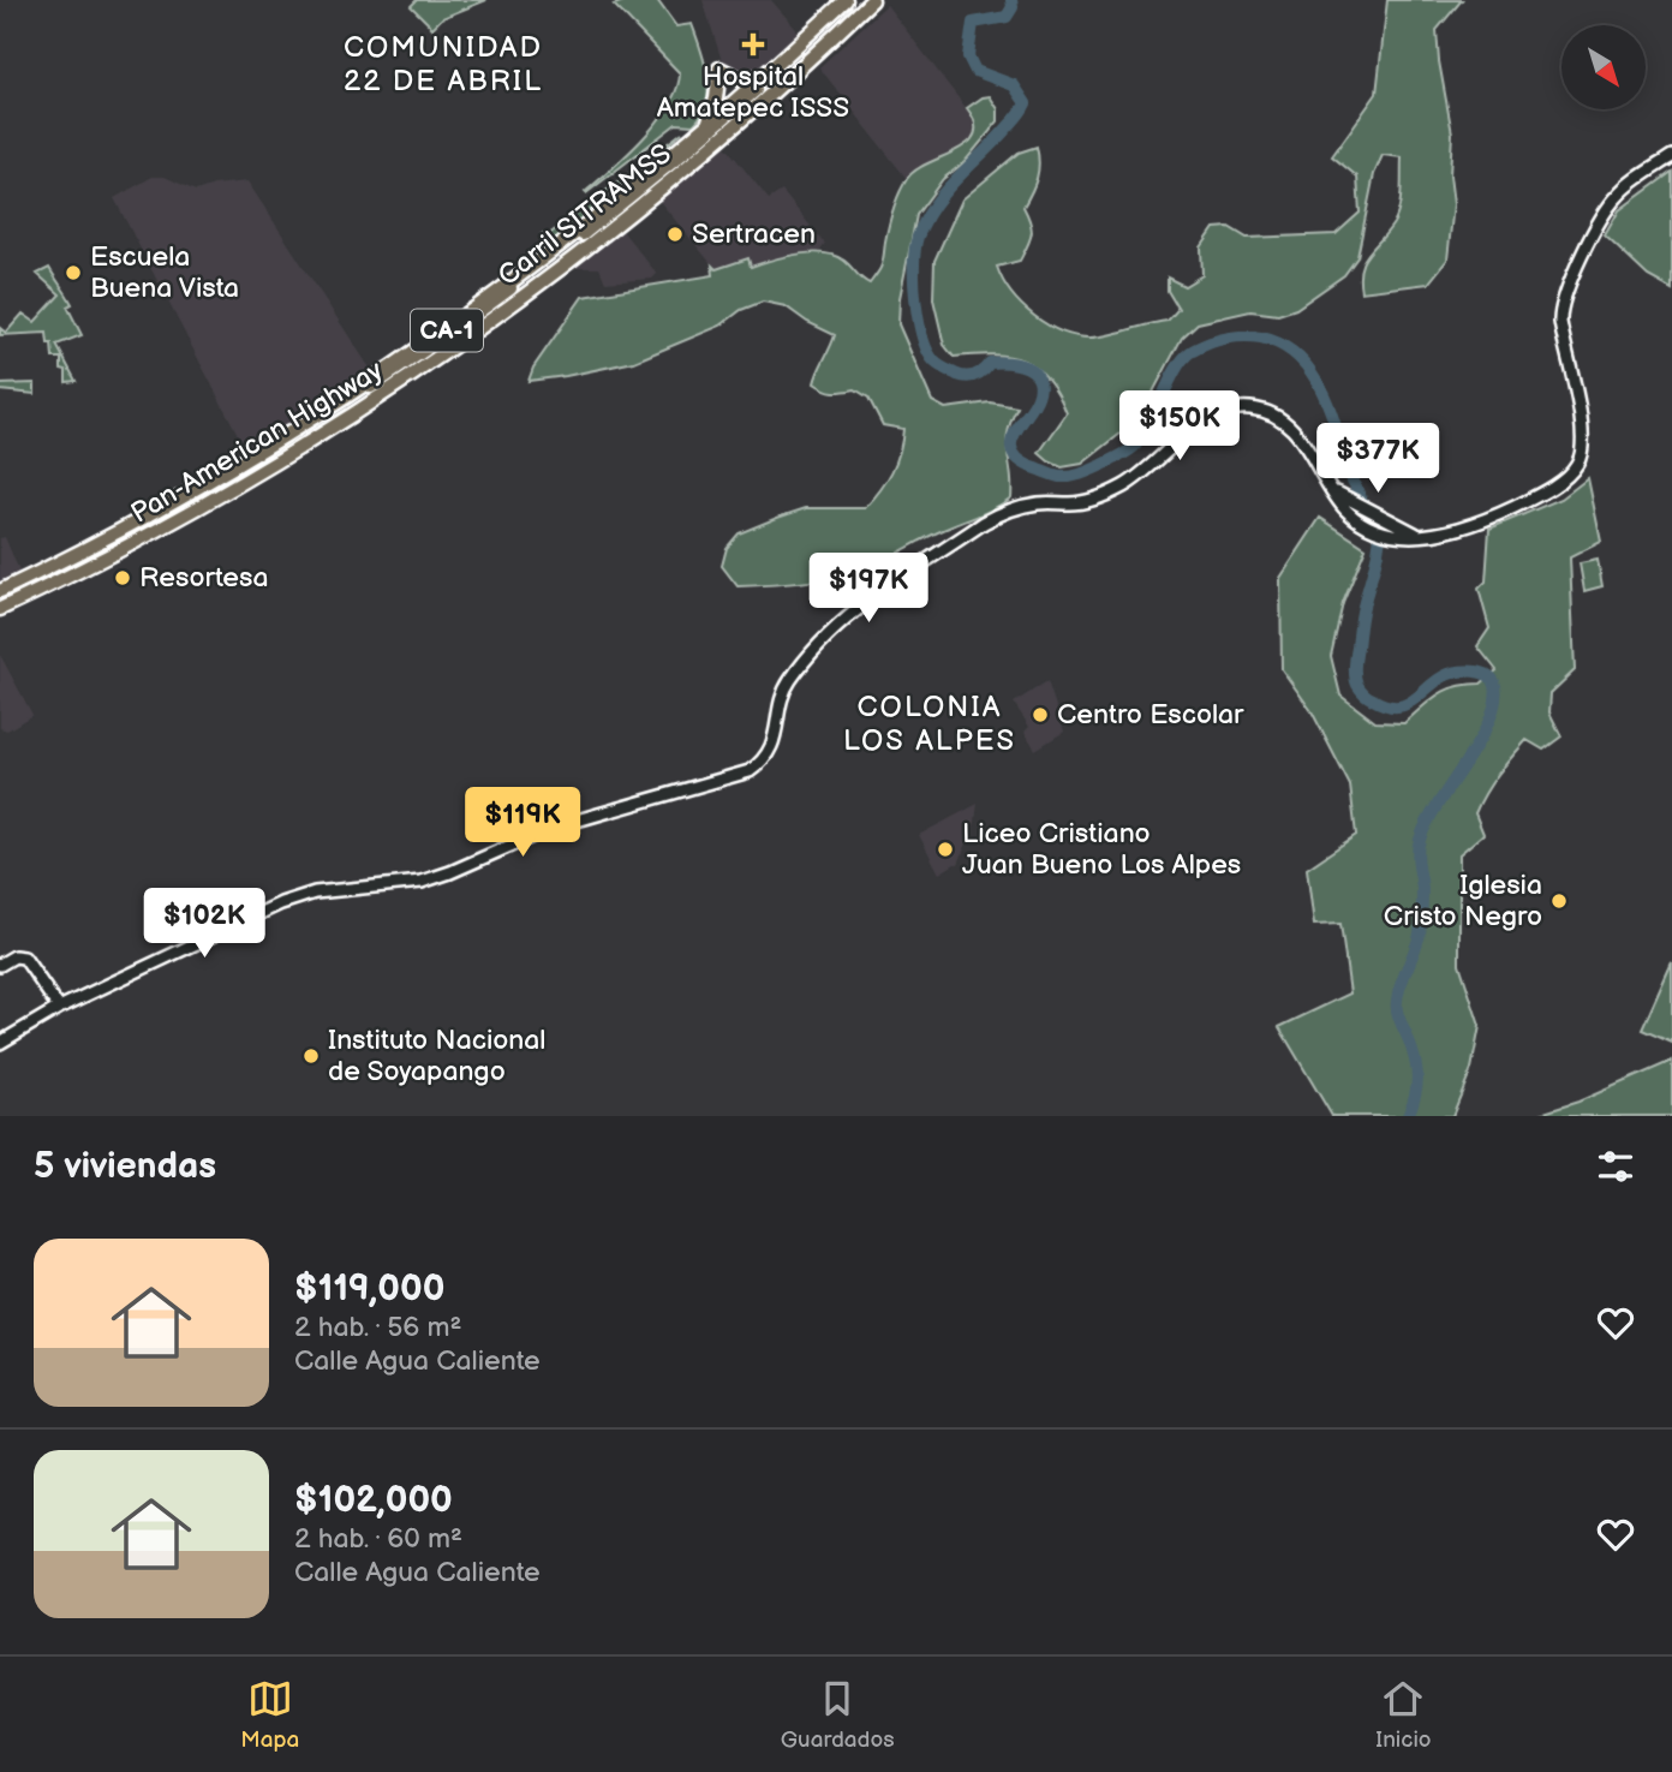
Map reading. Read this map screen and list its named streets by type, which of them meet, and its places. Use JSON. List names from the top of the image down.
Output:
{
  "streets": {
    "main road": ["Carril SITRAMSS", "CA-1", "Pan-American Highway"]
  },
  "crossings": [
    ["Carril SITRAMSS", "Pan-American Highway"]
  ],
  "districts": ["COMUNIDAD 22 DE ABRIL", "COLONIA LOS ALPES"],
  "places": {
    "health": ["Hospital Amatepec ISSS"],
    "other": [
      "Sertracen",
      "Escuela Buena Vista",
      "Resortesa",
      "Centro Escolar",
      "Liceo Cristiano Juan Bueno Los Alpes",
      "Iglesia Cristo Negro",
      "Instituto Nacional de Soyapango"
    ]
  },
  "north": "bottom right",
  "page": {
    "price": [
      "$150K",
      "$377K",
      "$197K",
      "$119K",
      "$102K"
    ],
    "heading": "5 viviendas",
    "list": [
      {
        "name": "$119,000",
        "note": "2 hab. · 56 m² · Calle Agua Caliente"
      },
      {
        "name": "$102,000",
        "note": "2 hab. · 60 m² · Calle Agua Caliente"
      }
    ],
    "tabs": ["Mapa", "Guardados", "Inicio"]
  }
}
